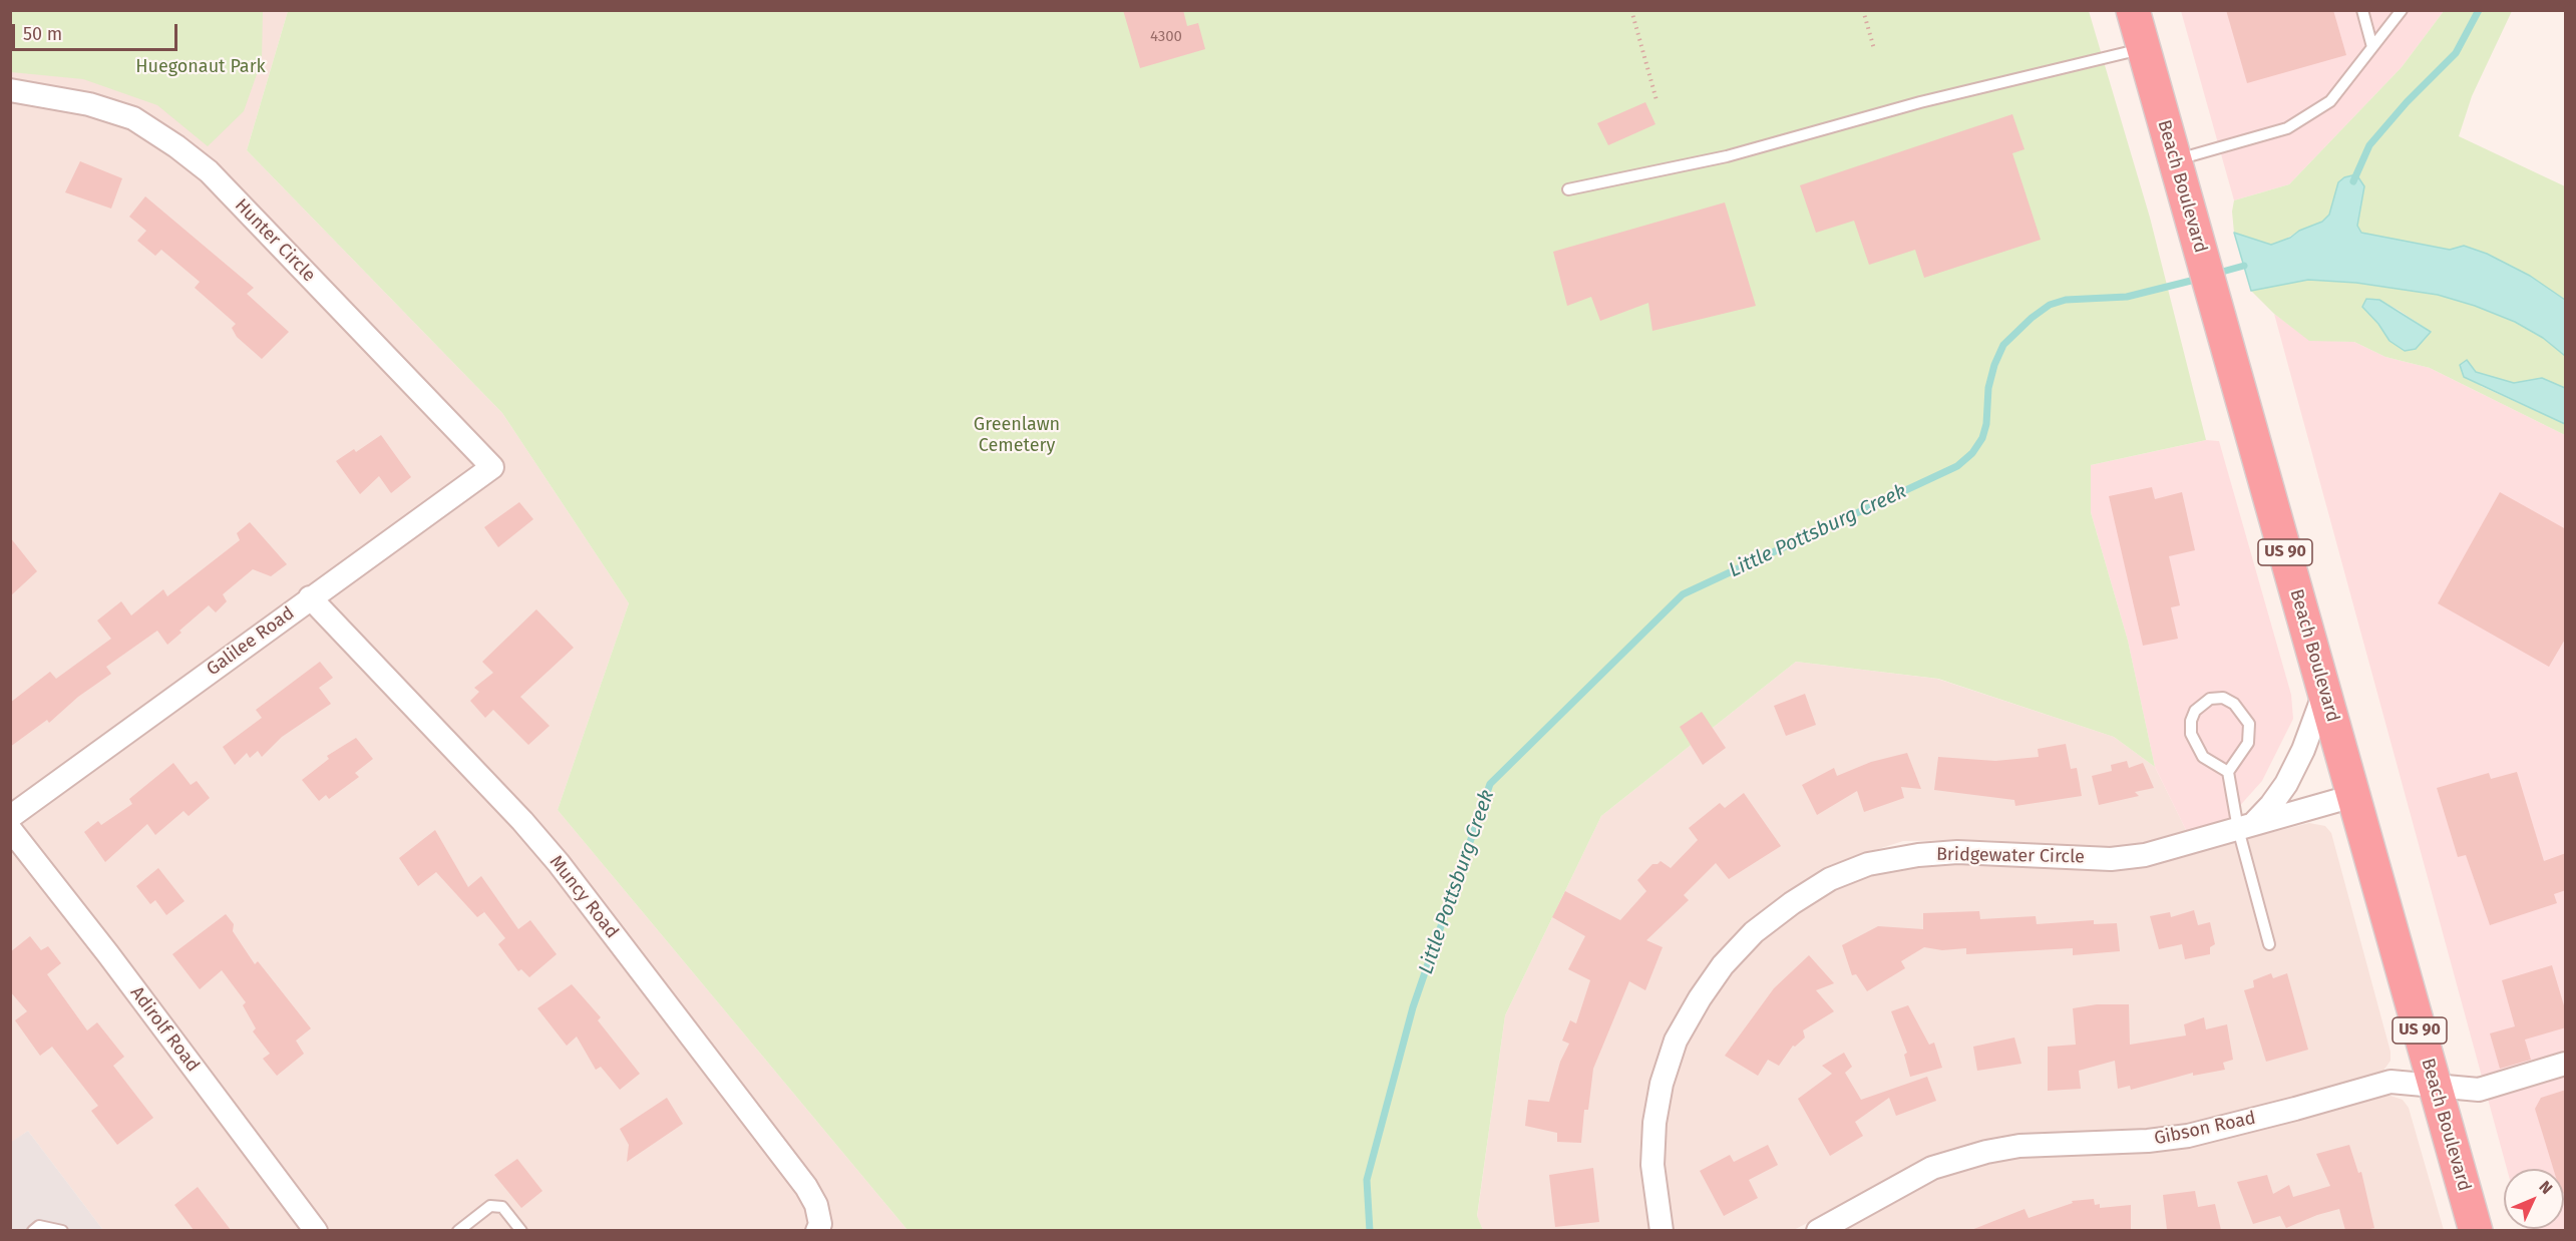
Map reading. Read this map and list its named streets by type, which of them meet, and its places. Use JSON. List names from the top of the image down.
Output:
{
  "streets": {
    "highway": ["Beach Boulevard", "US 90"],
    "street": [
      "Hunter Circle",
      "Galilee Road",
      "Bridgewater Circle",
      "Muncy Road",
      "Adirolf Road",
      "Gibson Road"
    ]
  },
  "crossings": [
    ["Beach Boulevard", "Bridgewater Circle"],
    ["Beach Boulevard", "Gibson Road"],
    ["Hunter Circle", "Galilee Road"],
    ["Galilee Road", "Muncy Road"]
  ],
  "water": ["Little Pottsburg Creek"],
  "parks": ["Huegonaut Park", "Greenlawn Cemetery"],
  "house_numbers": ["4300"],
  "scale_bar": "50 m",
  "north": "top right"
}
